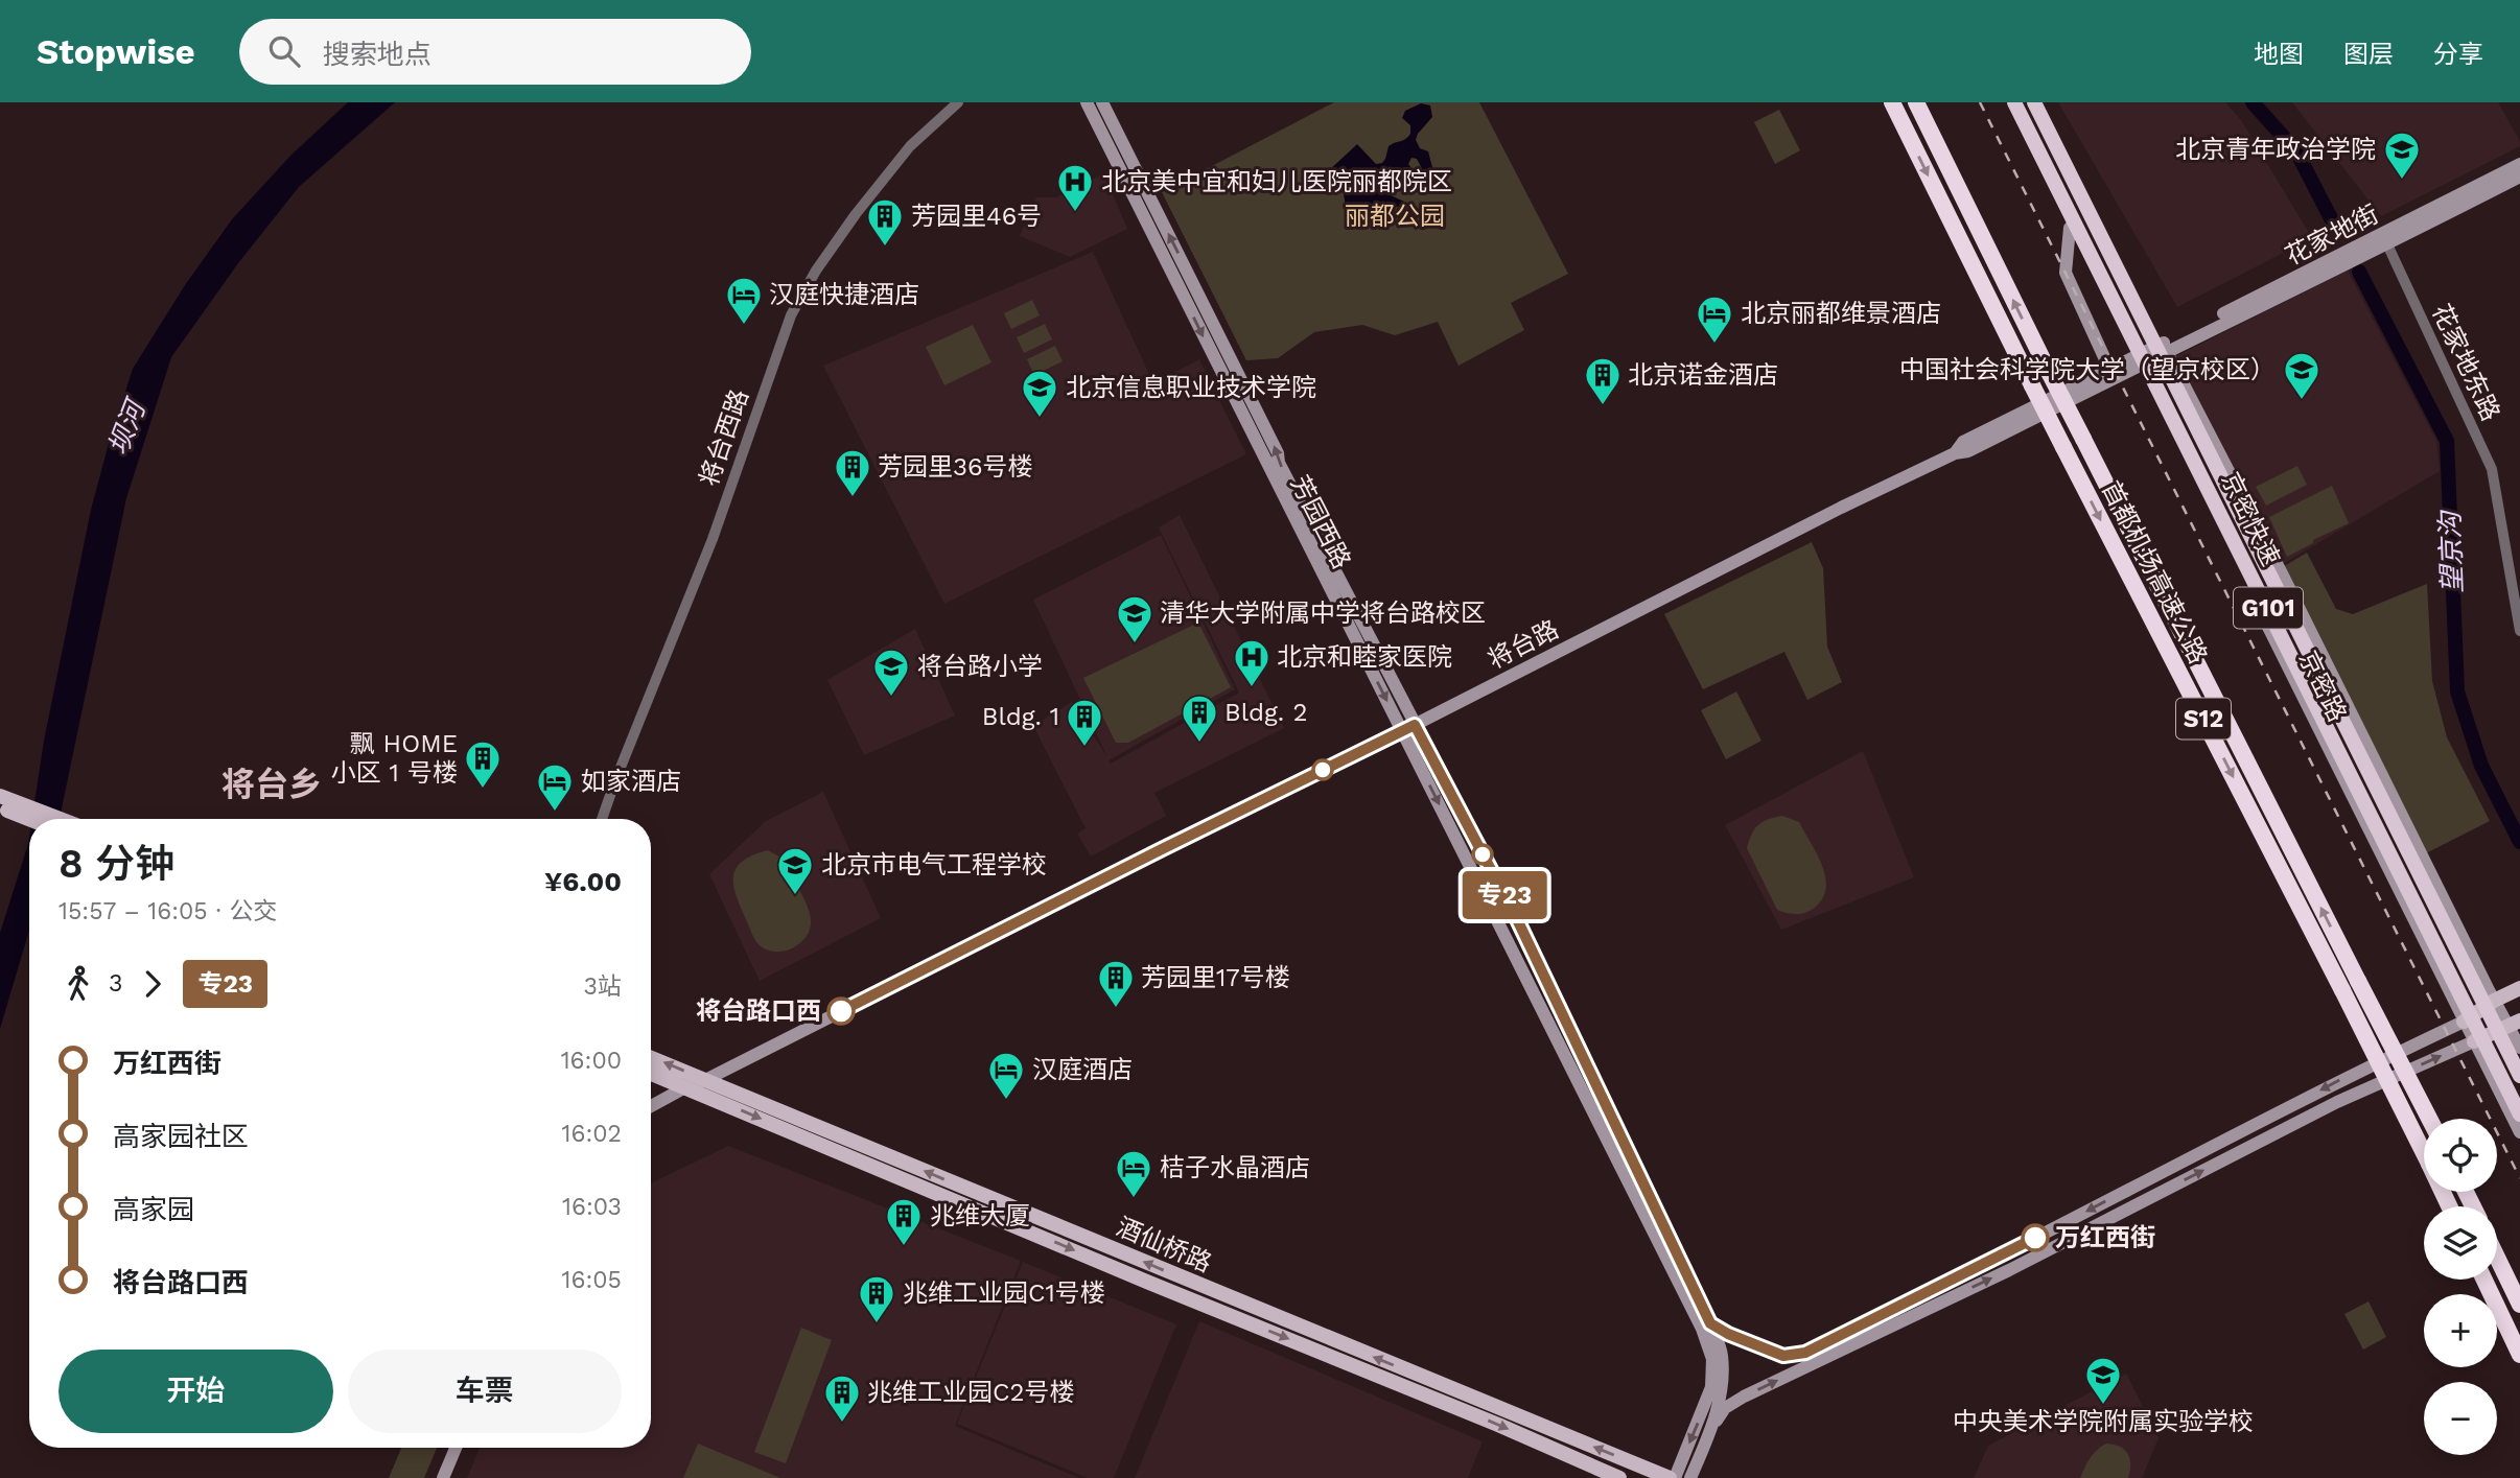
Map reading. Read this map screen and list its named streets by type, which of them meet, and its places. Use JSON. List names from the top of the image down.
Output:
{
  "streets": {
    "highway": [
      "京密快速",
      "首都机场高速公路",
      "G101",
      "S12"
    ],
    "main road": [
      "花家地街",
      "芳园西路",
      "将台路",
      "京密路",
      "酒仙桥路"
    ],
    "street": ["花家地东路", "将台西路"]
  },
  "crossings": [
    ["花家地街", "花家地东路"],
    ["花家地街", "京密路"],
    ["京密快速", "京密路"],
    ["芳园西路", "将台路"],
    ["芳园西路", "酒仙桥路"],
    ["将台路", "京密路"],
    ["将台路", "酒仙桥路"]
  ],
  "districts": ["将台乡"],
  "water": ["坝河", "望京沟"],
  "parks": ["丽都公园"],
  "places": {
    "school or university": [
      "北京青年政治学院",
      "中国社会科学院大学（望京校区）",
      "北京信息职业技术学院",
      "清华大学附属中学将台路校区",
      "将台路小学",
      "北京市电气工程学校",
      "中央美术学院附属实验学校"
    ],
    "hospital": ["北京美中宜和妇儿医院丽都院区", "北京和睦家医院"],
    "building": [
      "芳园里46号",
      "北京诺金酒店",
      "芳园里36号楼",
      "Bldg. 2",
      "Bldg. 1",
      "飘 HOME 小区 1 号楼",
      "芳园里17号楼",
      "兆维大厦",
      "兆维工业园C1号楼",
      "兆维工业园C2号楼"
    ],
    "hotel": [
      "汉庭快捷酒店",
      "北京丽都维景酒店",
      "如家酒店",
      "汉庭酒店",
      "桔子水晶酒店"
    ],
    "other": ["将台路口西", "万红西街"]
  },
  "lines": ["bus line 专23"],
  "page": {
    "header": "Stopwise",
    "search": "搜索地点",
    "nav": ["地图", "图层", "分享"],
    "on_map": "专23",
    "heading": ["8 分钟", "15:57 – 16:05 · 公交", "¥6.00"],
    "legs": ["3", "专23", "3站"],
    "list": [
      {
        "name": "万红西街",
        "value": "16:00"
      },
      {
        "name": "高家园社区",
        "value": "16:02"
      },
      {
        "name": "高家园",
        "value": "16:03"
      },
      {
        "name": "将台路口西",
        "value": "16:05"
      }
    ],
    "map_buttons": ["+", "−"],
    "buttons": ["开始", "车票"]
  }
}
